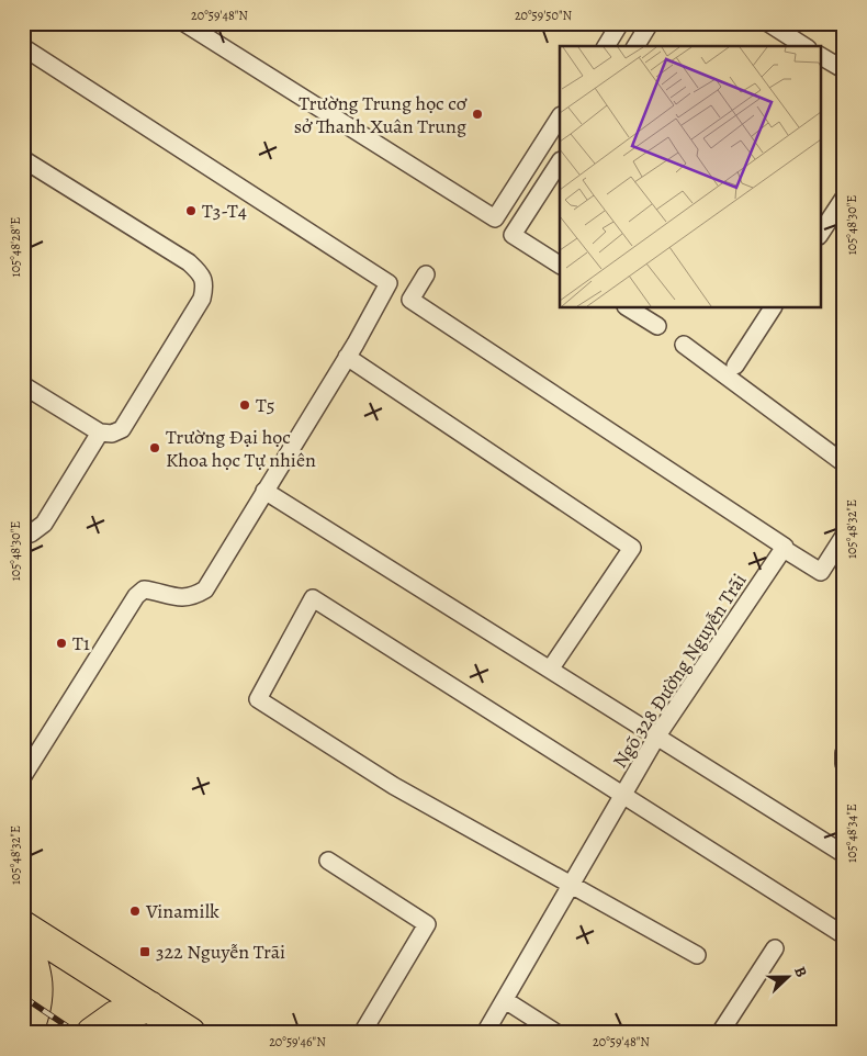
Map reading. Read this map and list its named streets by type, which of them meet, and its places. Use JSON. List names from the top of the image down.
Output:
{
  "streets": {
    "lane": ["Ngõ 328 Đường Nguyễn Trãi"]
  },
  "places": {
    "other": [
      "Trường Trung học cơ sở Thanh Xuân Trung",
      "T3-T4",
      "T5",
      "Trường Đại học Khoa học Tự nhiên",
      "T1",
      "Vinamilk"
    ],
    "transit": ["322 Nguyễn Trãi"]
  },
  "north": "right",
  "coordinates": [
    "20°59'48\"N",
    "20°59'50\"N",
    "105°48'30\"E",
    "105°48'28\"E",
    "105°48'32\"E",
    "105°48'34\"E",
    "20°59'46\"N"
  ]
}
